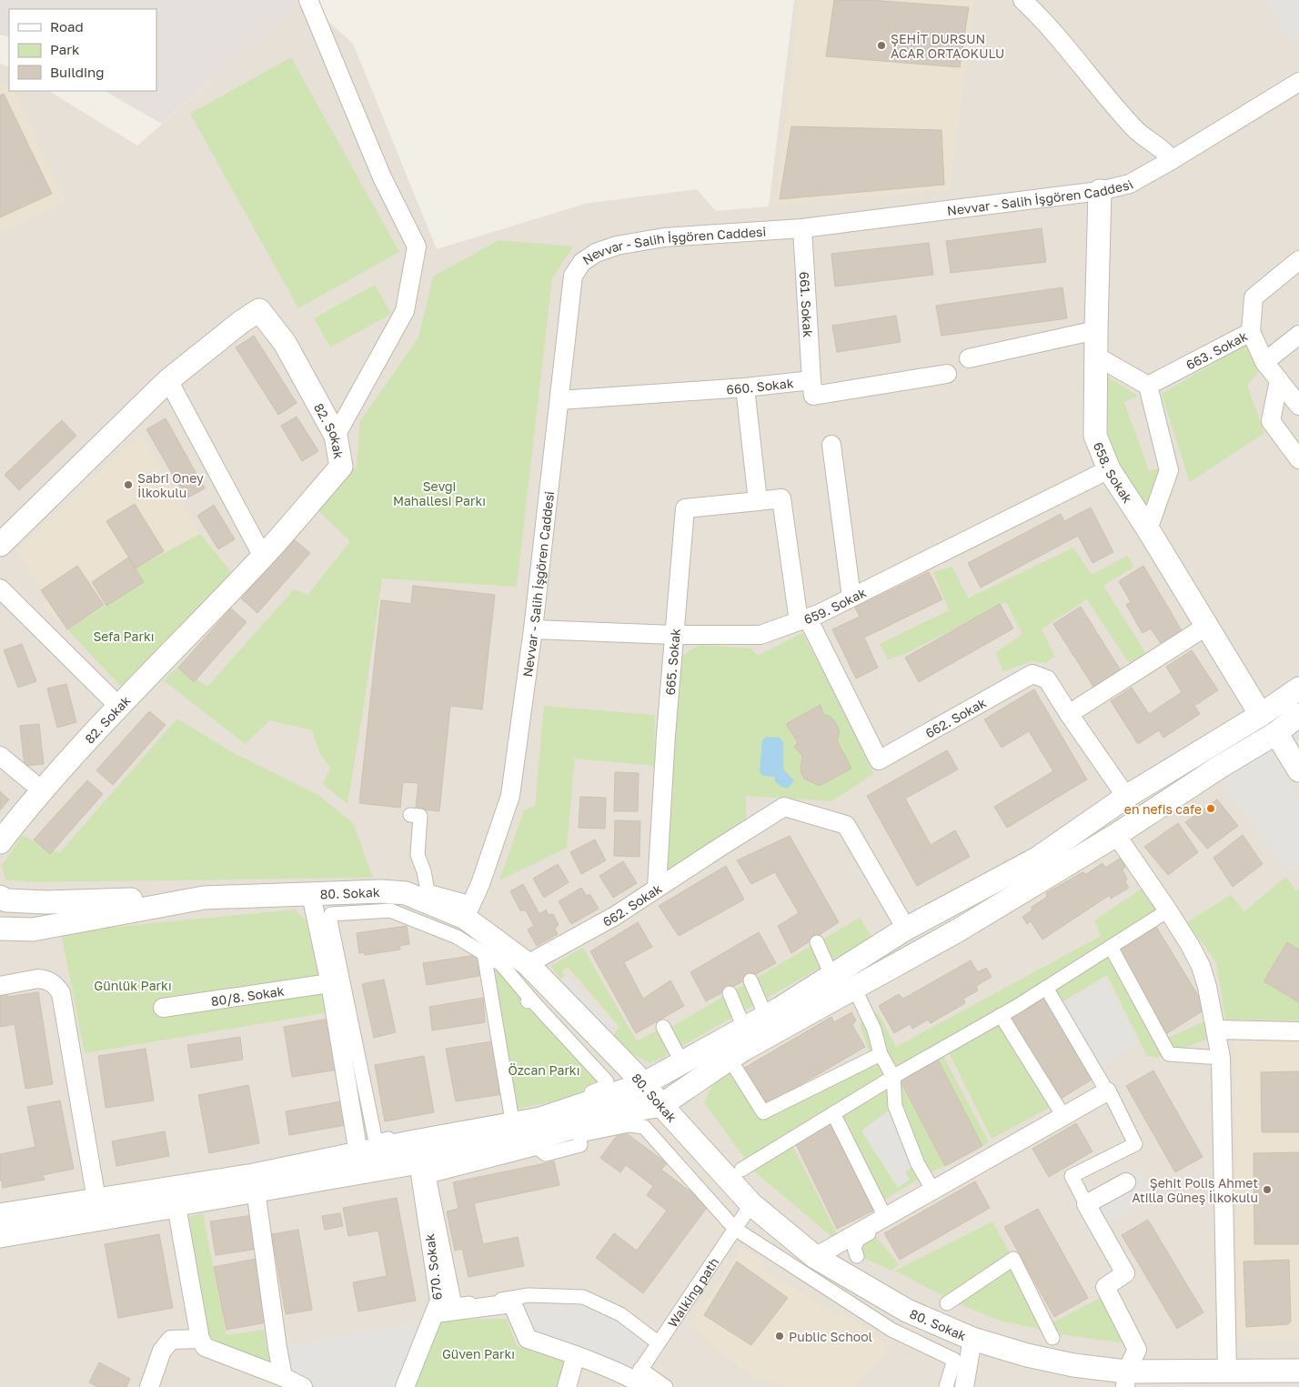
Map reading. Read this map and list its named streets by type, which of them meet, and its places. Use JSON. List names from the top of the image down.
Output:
{
  "streets": {
    "street": [
      "Nevvar - Salih İşgören Caddesi",
      "661. Sokak",
      "663. Sokak",
      "660. Sokak",
      "82. Sokak",
      "658. Sokak",
      "659. Sokak",
      "665. Sokak",
      "662. Sokak",
      "80. Sokak",
      "80/8. Sokak",
      "670. Sokak",
      "Walking path"
    ]
  },
  "crossings": [
    ["Nevvar - Salih İşgören Caddesi", "661. Sokak"],
    ["Nevvar - Salih İşgören Caddesi", "660. Sokak"],
    ["Nevvar - Salih İşgören Caddesi", "658. Sokak"],
    ["Nevvar - Salih İşgören Caddesi", "659. Sokak"],
    ["Nevvar - Salih İşgören Caddesi", "80. Sokak"],
    ["661. Sokak", "660. Sokak"],
    ["658. Sokak", "659. Sokak"],
    ["659. Sokak", "665. Sokak"],
    ["659. Sokak", "662. Sokak"],
    ["665. Sokak", "662. Sokak"],
    ["662. Sokak", "80. Sokak"],
    ["80. Sokak", "Walking path"]
  ],
  "parks": [
    "Sevgi Mahallesi Parkı",
    "Sefa Parkı",
    "Günlük Parkı",
    "Özcan Parkı",
    "Güven Parkı"
  ],
  "places": [
    "ŞEHİT DURSUN ACAR ORTAOKULU",
    "Sabri Oney İlkokulu",
    "en nefis cafe",
    "Şehit Polis Ahmet Atilla Güneş İlkokulu",
    "Public School"
  ],
  "legend": ["Road", "Park", "Building"]
}
